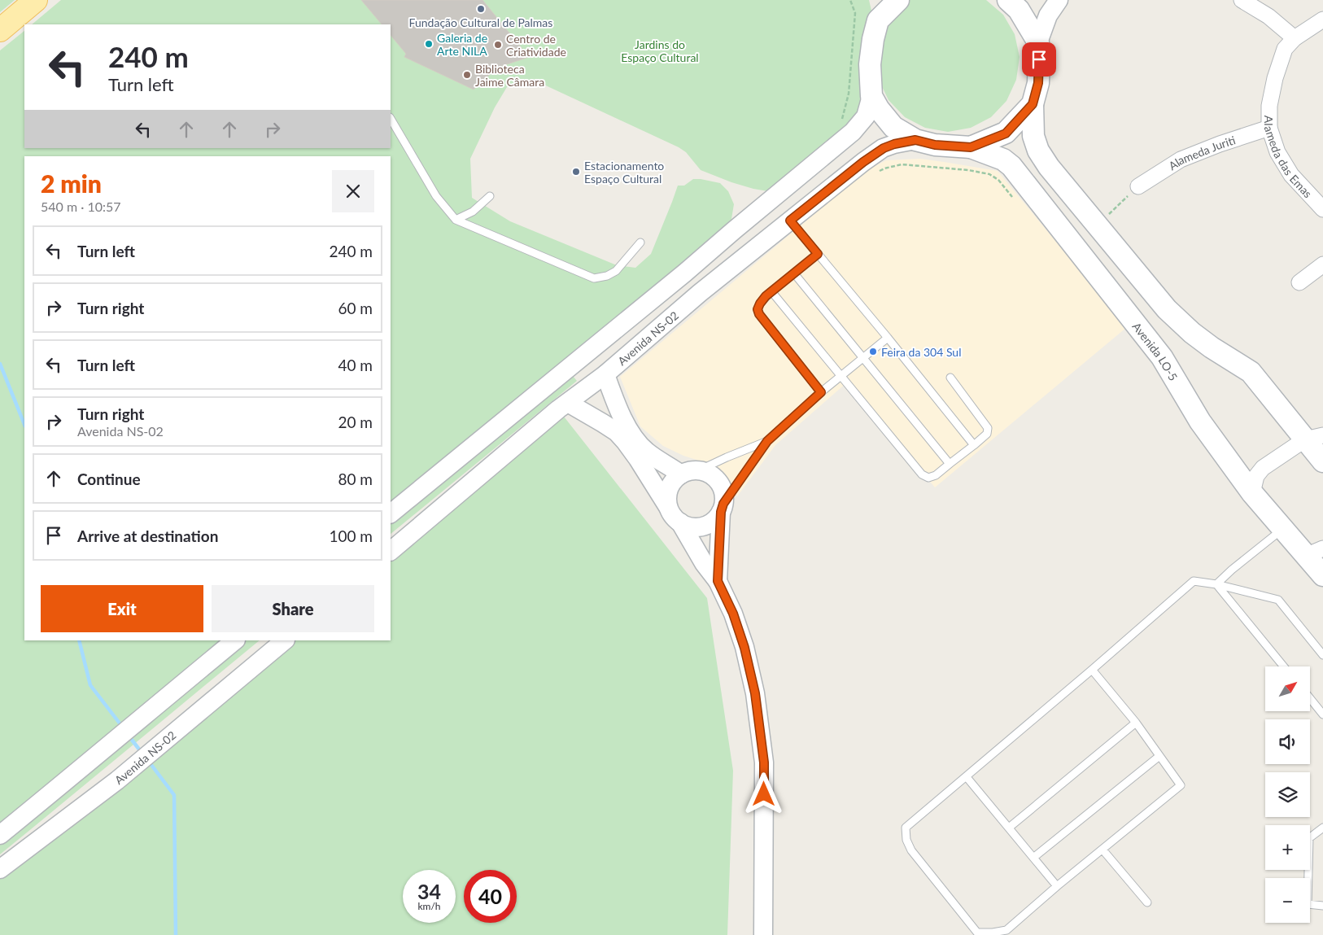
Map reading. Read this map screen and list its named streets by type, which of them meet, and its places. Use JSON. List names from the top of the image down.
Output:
{
  "streets": {
    "main road": ["Avenida LO-5"],
    "street": ["Alameda Juriti", "Alameda das Emas", "Avenida NS-02"]
  },
  "crossings": [
    ["Alameda Juriti", "Alameda das Emas"]
  ],
  "parks": ["Jardins do Espaço Cultural"],
  "places": [
    "Fundação Cultural de Palmas",
    "Galeria de Arte NILA",
    "Centro de Criatividade",
    "Biblioteca Jaime Câmara",
    "Estacionamento Espaço Cultural",
    "Feira da 304 Sul"
  ],
  "north": "top right",
  "page": {
    "turn": ["240 m", "Turn left"],
    "heading": ["2 min", "540 m · 10:57"],
    "list": [
      {
        "name": "Turn left",
        "value": "240 m"
      },
      {
        "name": "Turn right",
        "value": "60 m"
      },
      {
        "name": "Turn left",
        "value": "40 m"
      },
      {
        "name": "Turn right",
        "note": "Avenida NS-02",
        "value": "20 m"
      },
      {
        "name": "Continue",
        "value": "80 m"
      },
      {
        "name": "Arrive at destination",
        "value": "100 m"
      }
    ],
    "buttons": ["Exit", "Share"],
    "map_buttons": ["+", "−"],
    "speed": "34 km/h",
    "limit": "40"
  }
}
